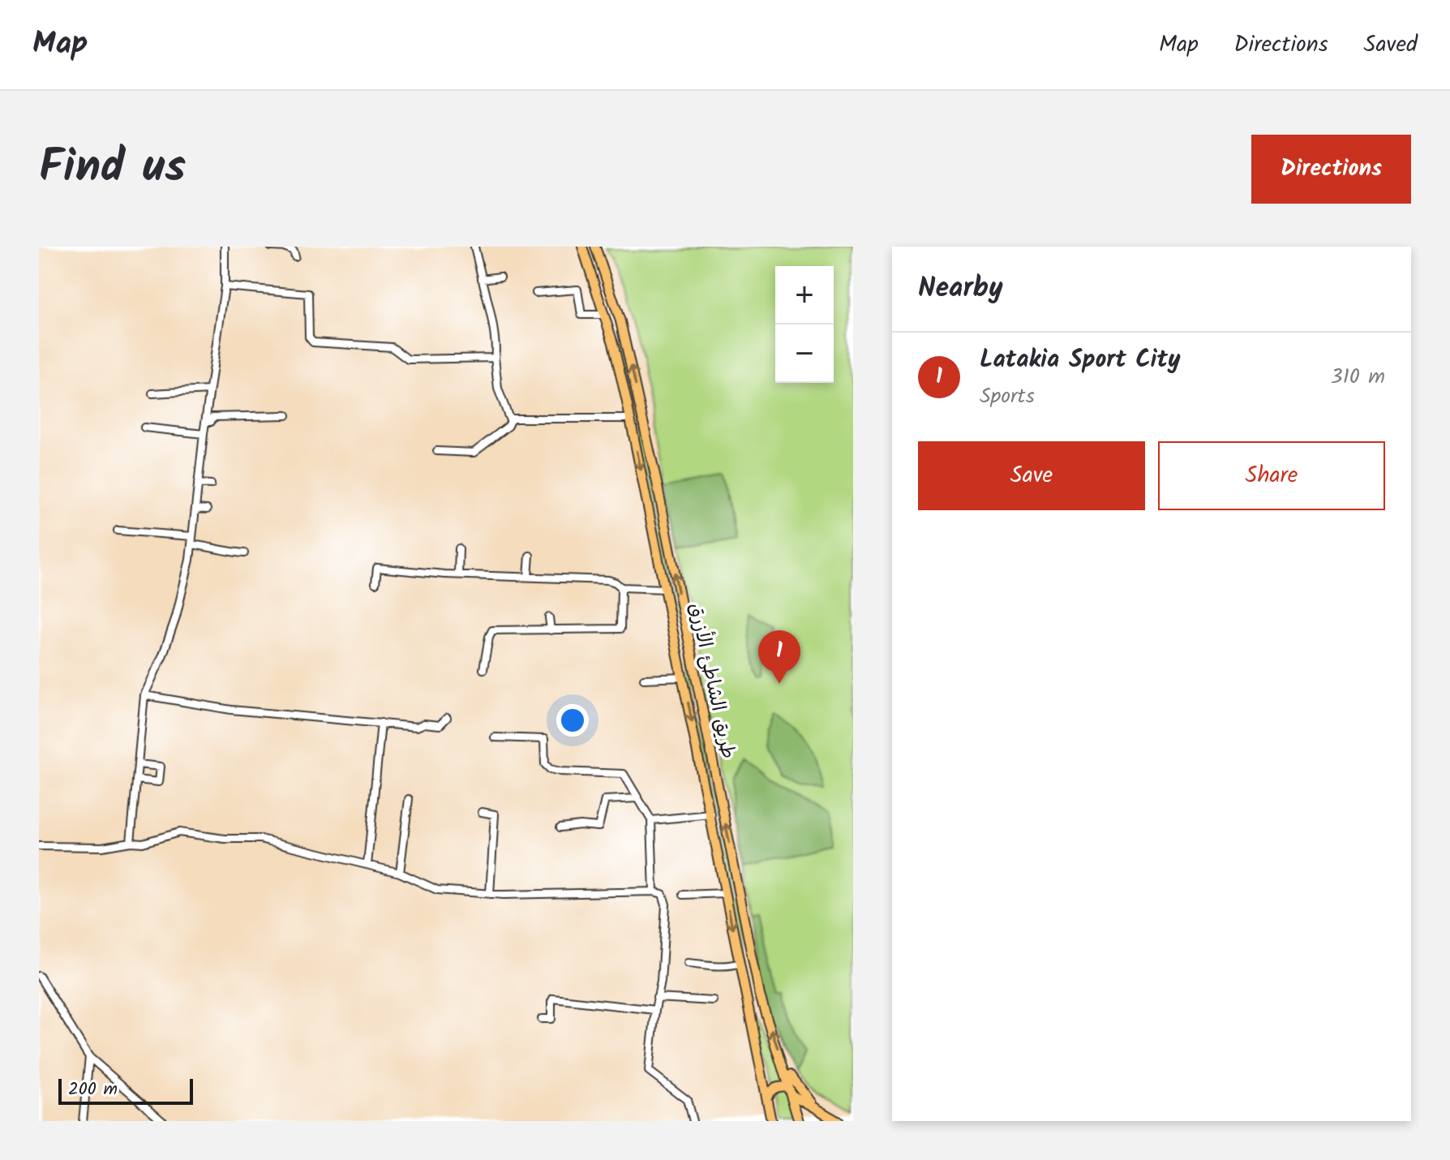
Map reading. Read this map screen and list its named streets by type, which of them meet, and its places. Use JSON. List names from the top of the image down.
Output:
{
  "streets": {
    "main road": ["طريق الشاطئ الأزرق"]
  },
  "scale_bar": "200 m",
  "page": {
    "header": "Map",
    "nav": ["Map", "Directions", "Saved"],
    "title": "Find us",
    "buttons": [
      "Directions",
      ["Save", "Share"]
    ],
    "heading": "Nearby",
    "map_buttons": ["+", "−"],
    "list": [
      {
        "mark": "1",
        "name": "Latakia Sport City",
        "note": "Sports",
        "value": "310 m"
      }
    ],
    "pins": "1",
    "scale": "200 m"
  }
}
